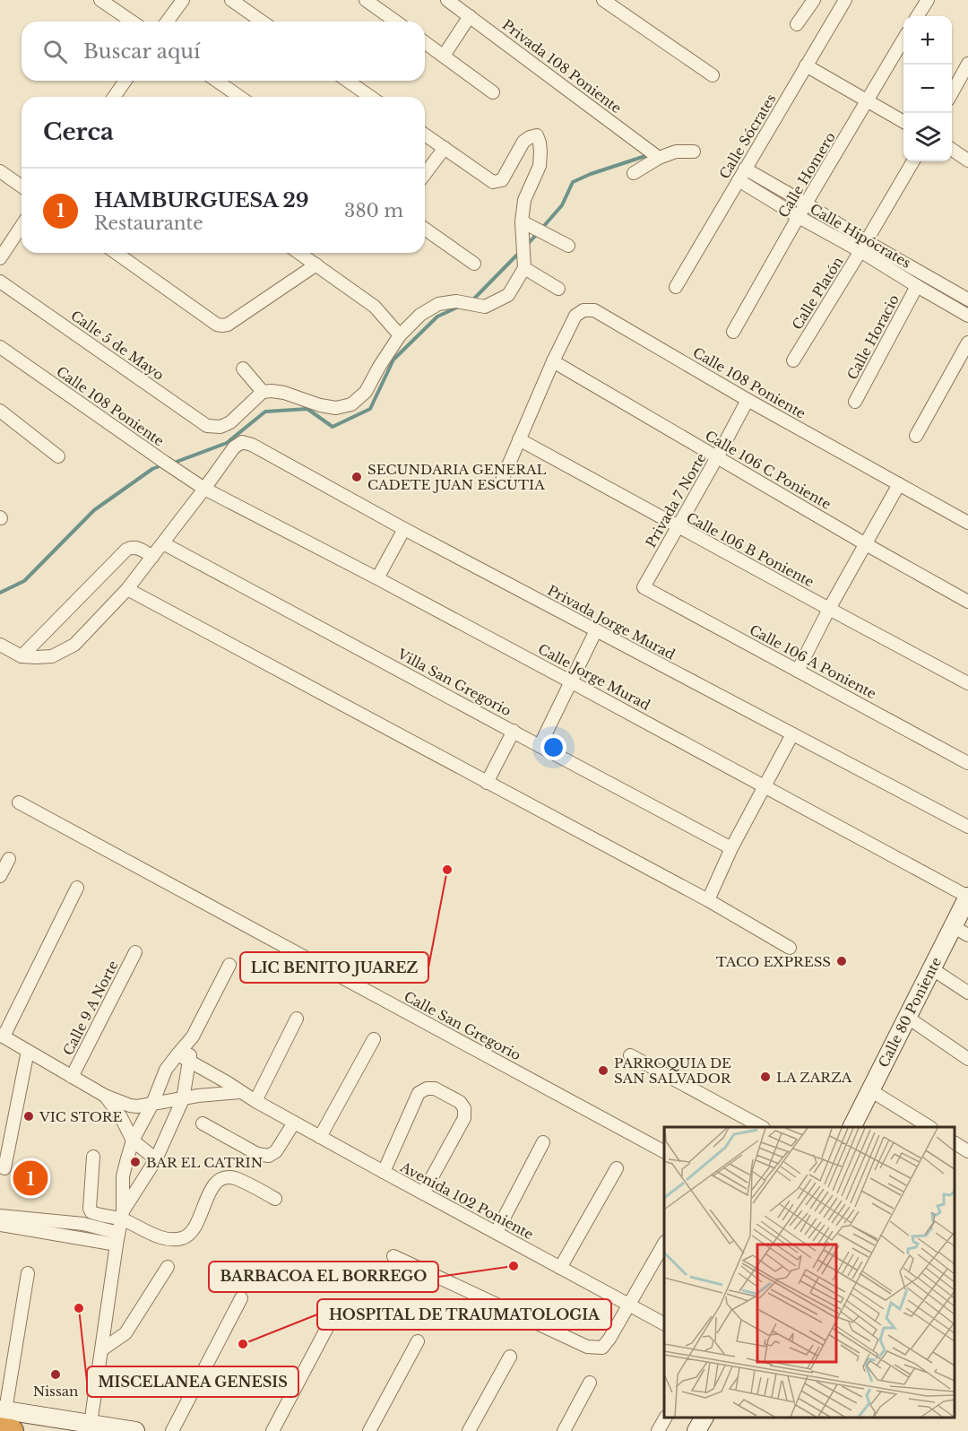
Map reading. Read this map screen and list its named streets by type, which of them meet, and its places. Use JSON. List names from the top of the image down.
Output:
{
  "streets": {
    "street": [
      "Privada 108 Poniente",
      "Calle Sócrates",
      "Calle Homero",
      "Calle Hipócrates",
      "Calle Platón",
      "Calle Horacio",
      "Calle 5 de Mayo",
      "Calle 108 Poniente",
      "Calle 106 C Poniente",
      "Privada 7 Norte",
      "Calle 106 B Poniente",
      "Privada Jorge Murad",
      "Calle 106 A Poniente",
      "Calle Jorge Murad",
      "Villa San Gregorio",
      "Calle 9 A Norte",
      "Calle 80 Poniente",
      "Calle San Gregorio",
      "Avenida 102 Poniente"
    ]
  },
  "crossings": [
    ["Calle Sócrates", "Calle Hipócrates"],
    ["Calle Homero", "Calle Hipócrates"],
    ["Calle Hipócrates", "Calle Platón"],
    ["Calle Hipócrates", "Calle Horacio"],
    ["Calle 108 Poniente", "Calle 106 C Poniente"],
    ["Calle 108 Poniente", "Privada 7 Norte"],
    ["Calle 108 Poniente", "Privada Jorge Murad"],
    ["Calle 108 Poniente", "Calle Jorge Murad"],
    ["Calle 106 C Poniente", "Privada 7 Norte"],
    ["Privada 7 Norte", "Calle 106 B Poniente"],
    ["Privada 7 Norte", "Calle 106 A Poniente"],
    ["Privada Jorge Murad", "Calle Jorge Murad"],
    ["Calle Jorge Murad", "Calle 80 Poniente"]
  ],
  "places": [
    "SECUNDARIA GENERAL CADETE JUAN ESCUTIA",
    "LIC BENITO JUAREZ",
    "TACO EXPRESS",
    "PARROQUIA DE SAN SALVADOR",
    "LA ZARZA",
    "VIC STORE",
    "BAR EL CATRIN",
    "BARBACOA EL BORREGO",
    "MISCELANEA GENESIS",
    "HOSPITAL DE TRAUMATOLOGIA",
    "Nissan"
  ],
  "page": {
    "map_buttons": ["+", "−"],
    "search": "Buscar aquí",
    "heading": "Cerca",
    "list": [
      {
        "mark": "1",
        "name": "HAMBURGUESA 29",
        "note": "Restaurante",
        "value": "380 m"
      }
    ],
    "pins": "1"
  }
}
